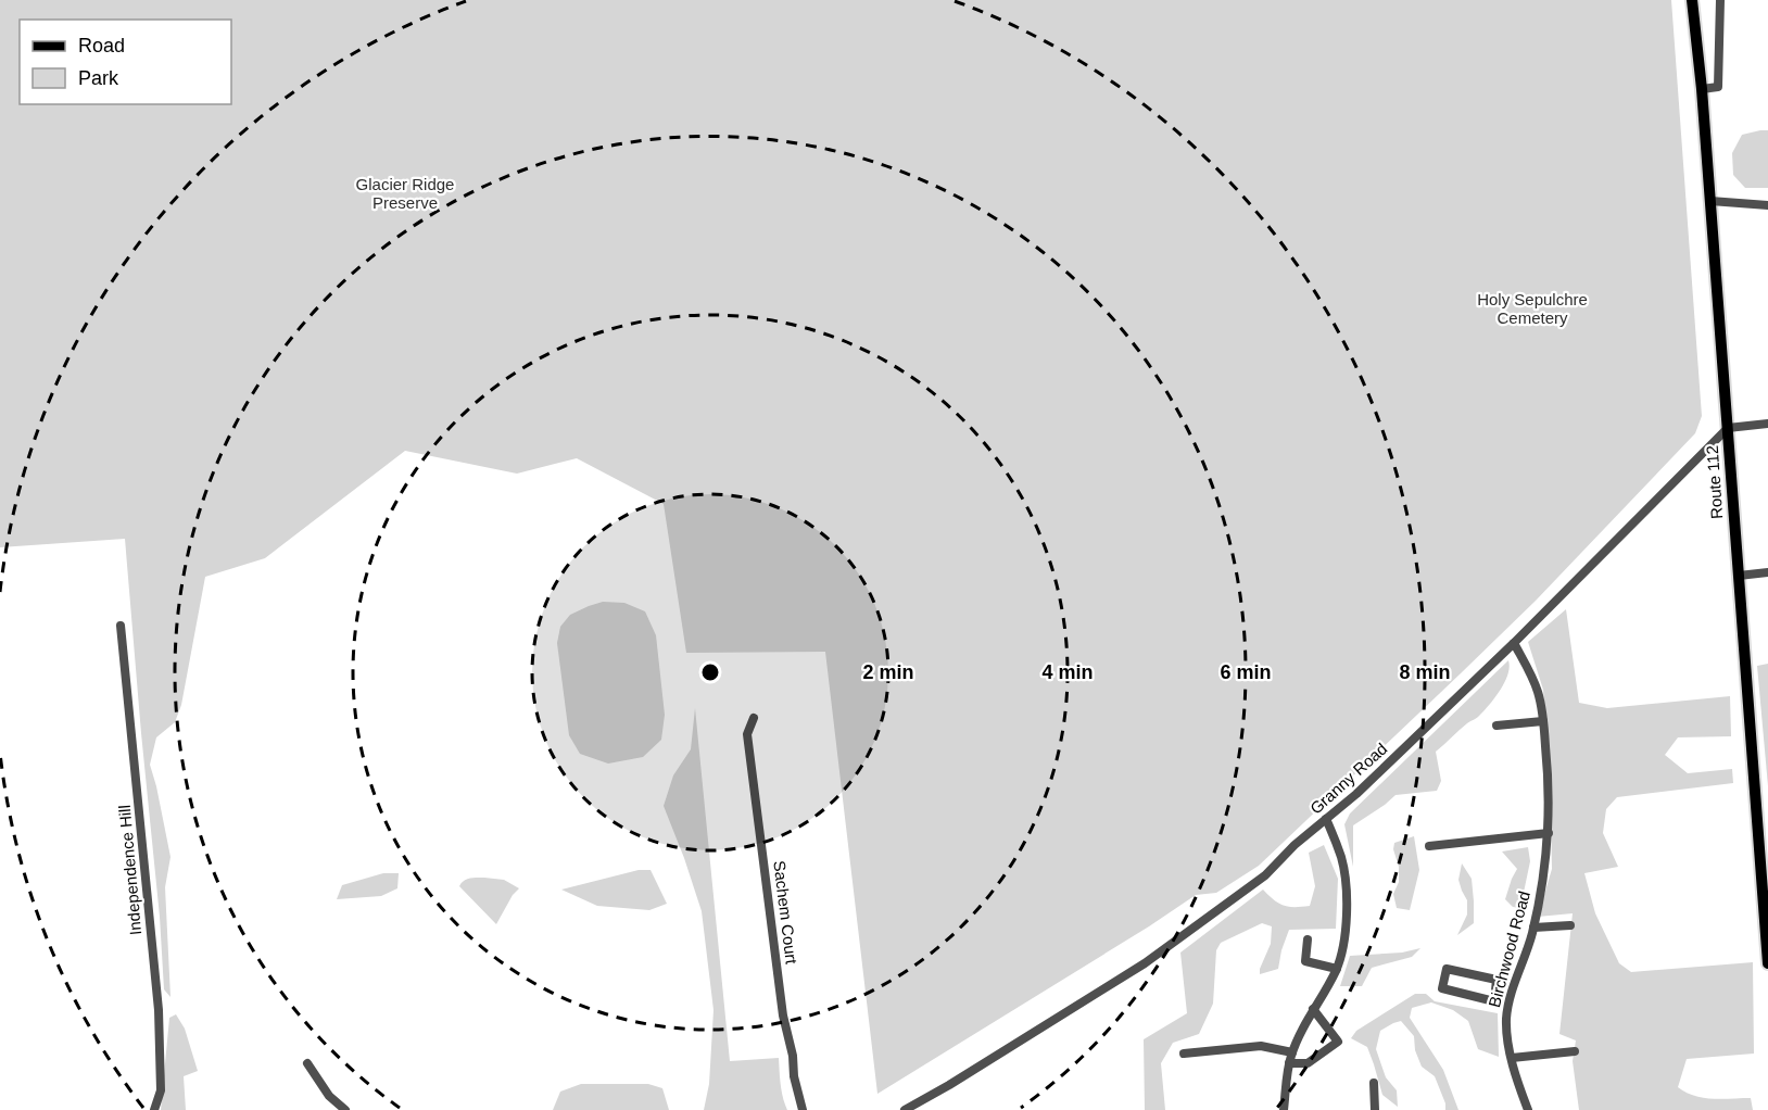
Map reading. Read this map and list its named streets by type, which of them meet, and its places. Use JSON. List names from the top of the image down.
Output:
{
  "streets": {
    "main road": ["Route 112"],
    "street": [
      "Granny Road",
      "Independence Hill",
      "Sachem Court",
      "Birchwood Road"
    ]
  },
  "crossings": [
    ["Route 112", "Granny Road"],
    ["Granny Road", "Birchwood Road"]
  ],
  "parks": ["Glacier Ridge Preserve", "Holy Sepulchre Cemetery"],
  "legend": ["Road", "Park"],
  "rings": [
    "2 min",
    "4 min",
    "6 min",
    "8 min"
  ]
}
